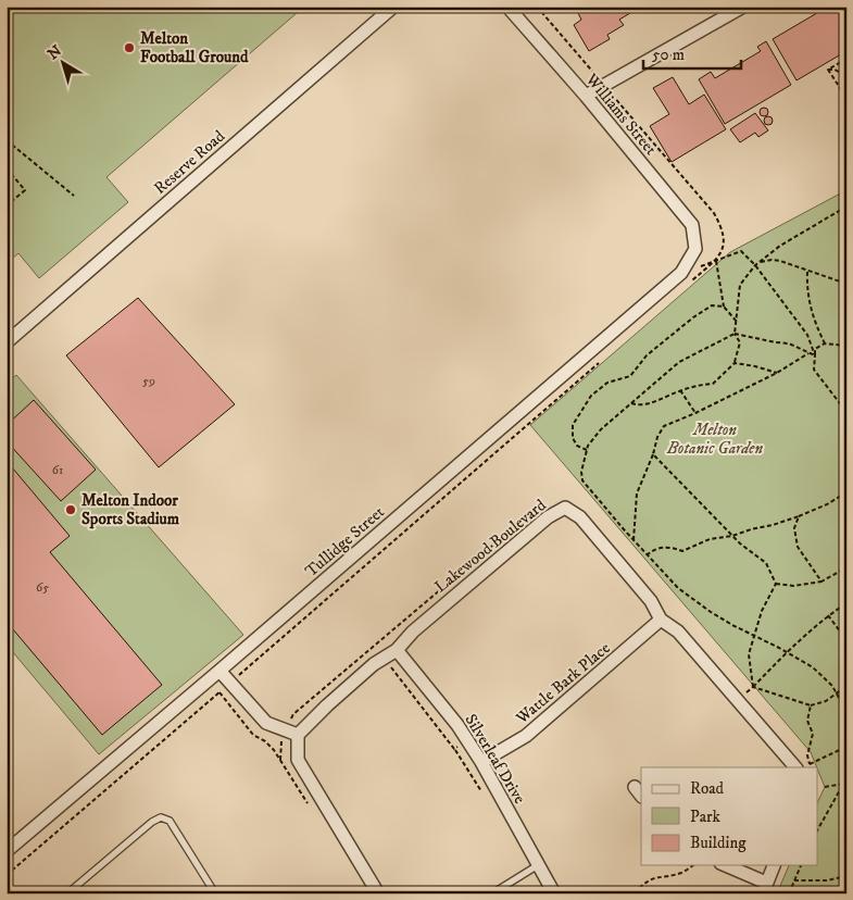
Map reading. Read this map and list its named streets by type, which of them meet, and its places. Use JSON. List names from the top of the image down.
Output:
{
  "streets": {
    "street": [
      "Williams Street",
      "Reserve Road",
      "Tullidge Street",
      "Lakewood Boulevard",
      "Wattle Bark Place",
      "Silverleaf Drive"
    ]
  },
  "crossings": [
    ["Williams Street", "Tullidge Street"],
    ["Lakewood Boulevard", "Wattle Bark Place"],
    ["Lakewood Boulevard", "Silverleaf Drive"],
    ["Wattle Bark Place", "Silverleaf Drive"]
  ],
  "parks": ["Melton Botanic Garden"],
  "places": ["Melton Football Ground", "Melton Indoor Sports Stadium"],
  "house_numbers": ["59", "61", "65"],
  "legend": ["Road", "Park", "Building"],
  "scale_bar": "50 m",
  "north": "top left"
}
